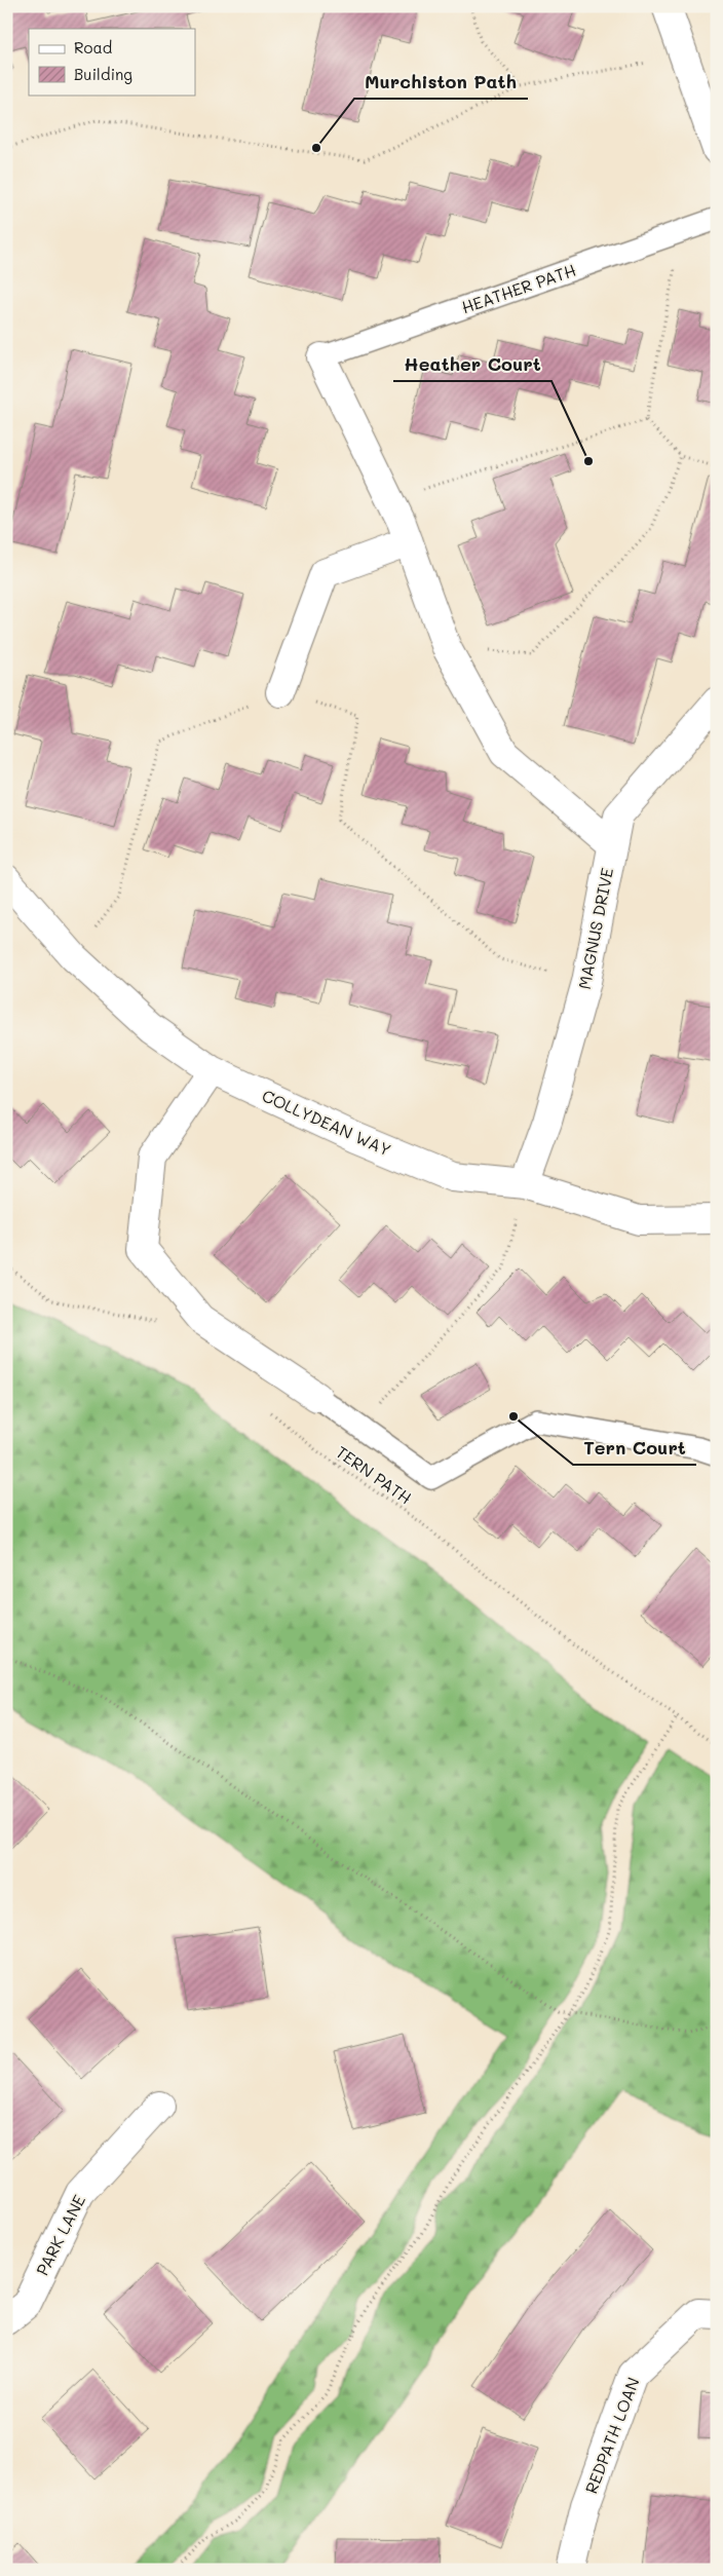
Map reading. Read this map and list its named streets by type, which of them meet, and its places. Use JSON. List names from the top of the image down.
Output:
{
  "streets": {
    "street": [
      "MAGNUS DRIVE",
      "COLLYDEAN WAY",
      "PARK LANE",
      "REDPATH LOAN"
    ],
    "lane": ["HEATHER PATH"],
    "path": ["TERN PATH"]
  },
  "crossings": [
    ["MAGNUS DRIVE", "COLLYDEAN WAY"]
  ],
  "places": ["Murchiston Path", "Heather Court", "Tern Court"],
  "legend": ["Road", "Building"]
}
